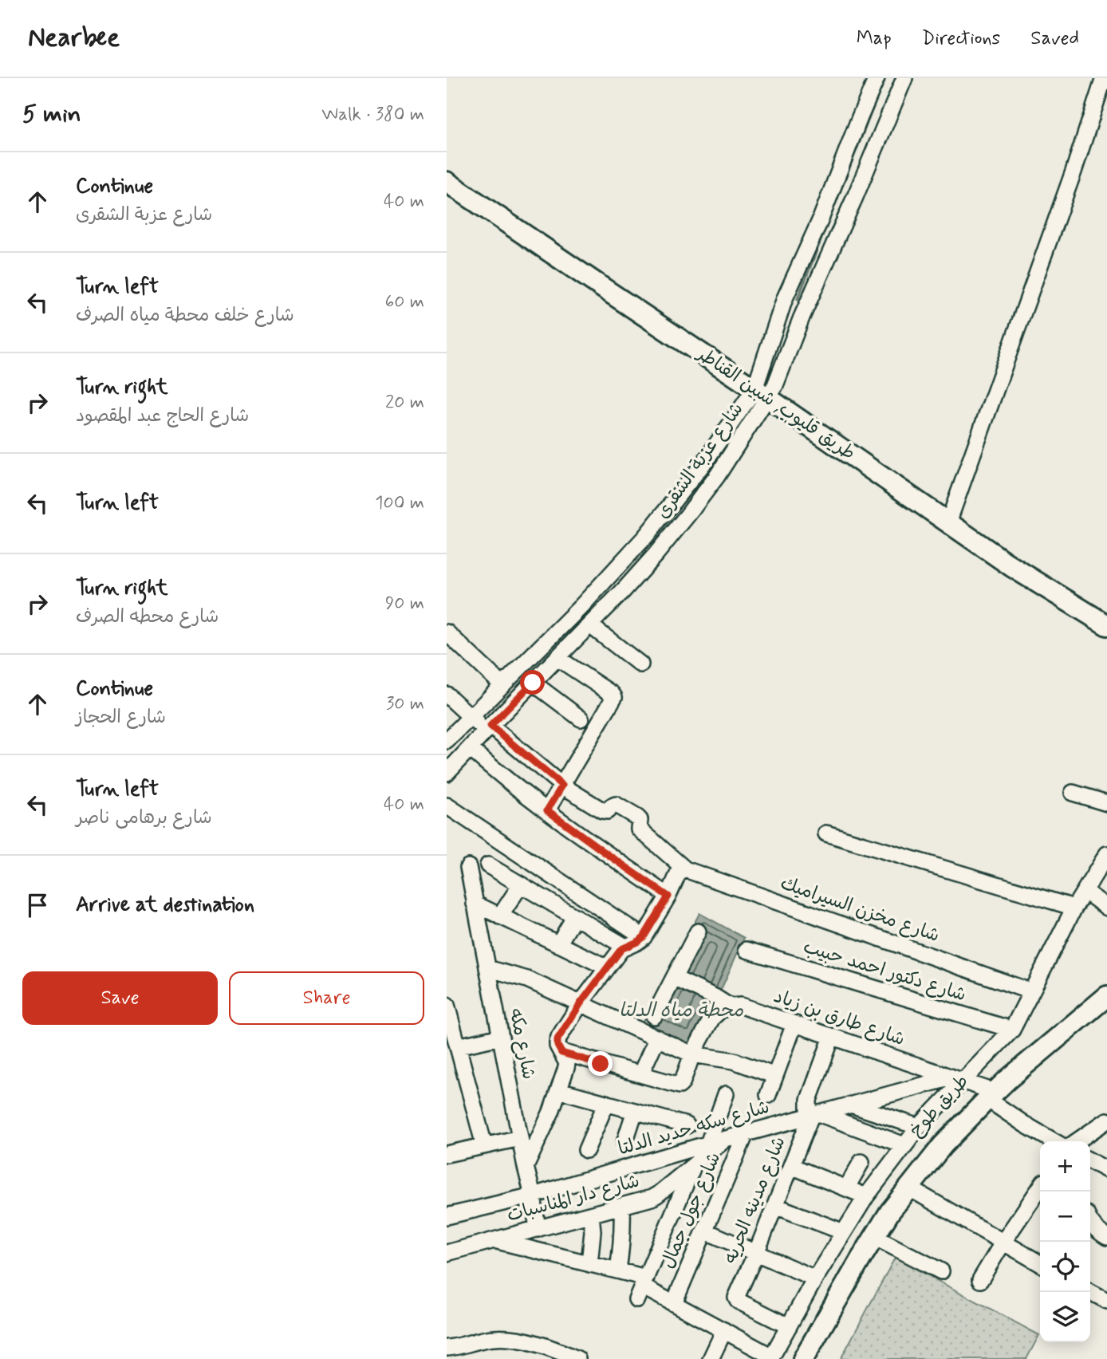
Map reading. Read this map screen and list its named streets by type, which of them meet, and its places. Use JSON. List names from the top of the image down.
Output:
{
  "streets": {
    "main road": ["طريق قليوب, شبين القناطر", "طريق طوخ"],
    "street": [
      "شارع عزبة الشقرى",
      "شارع مخزن السيراميك",
      "شارع دكتور احمد حبيب",
      "شارع طارق بن زياد",
      "شارع مكه",
      "شارع سكه حديد الدلتا",
      "شارع دار المناسبات",
      "شارع مدينه الحريه",
      "شارع جول جمال"
    ]
  },
  "crossings": [
    ["طريق قليوب, شبين القناطر", "شارع عزبة الشقرى"],
    ["شارع مخزن السيراميك", "طريق طوخ"],
    ["شارع دكتور احمد حبيب", "طريق طوخ"],
    ["شارع طارق بن زياد", "طريق طوخ"],
    ["شارع طارق بن زياد", "شارع سكه حديد الدلتا"],
    ["شارع طارق بن زياد", "شارع مدينه الحريه"],
    ["شارع مكه", "شارع سكه حديد الدلتا"],
    ["شارع مكه", "شارع دار المناسبات"],
    ["طريق طوخ", "شارع سكه حديد الدلتا"],
    ["طريق طوخ", "شارع مدينه الحريه"],
    ["شارع سكه حديد الدلتا", "شارع دار المناسبات"],
    ["شارع سكه حديد الدلتا", "شارع مدينه الحريه"],
    ["شارع سكه حديد الدلتا", "شارع جول جمال"]
  ],
  "water": ["محطة مياه الدلتا"],
  "page": {
    "header": "Nearbee",
    "nav": ["Map", "Directions", "Saved"],
    "heading": ["5 min", "Walk · 380 m"],
    "list": [
      ["Continue", "شارع عزبة الشقرى", "40 m"],
      ["Turn left", "شارع خلف محطة مياه الصرف", "60 m"],
      ["Turn right", "شارع الحاج عبد المقصود", "20 m"],
      ["Turn left", "100 m"],
      ["Turn right", "شارع محطه الصرف", "90 m"],
      ["Continue", "شارع الحجاز", "30 m"],
      ["Turn left", "شارع برهامى ناصر", "40 m"],
      "Arrive at destination"
    ],
    "buttons": ["Save", "Share"],
    "map_buttons": ["+", "−"]
  }
}
